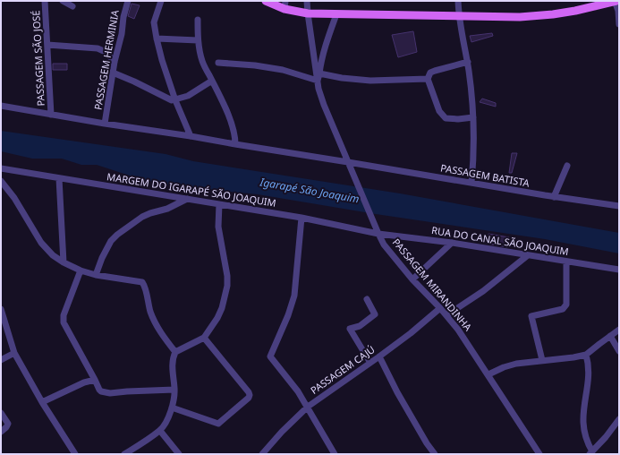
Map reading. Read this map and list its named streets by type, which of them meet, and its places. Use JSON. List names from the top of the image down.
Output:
{
  "streets": {
    "street": [
      "PASSAGEM SÃO JOSÉ",
      "PASSAGEM HERMINIA",
      "PASSAGEM BATISTA",
      "MARGEM DO IGARAPÉ SÃO JOAQUIM",
      "RUA DO CANAL SÃO JOAQUIM",
      "PASSAGEM MIRANDINHA",
      "PASSAGEM CAJÚ"
    ]
  },
  "crossings": [
    ["PASSAGEM BATISTA", "PASSAGEM MIRANDINHA"],
    ["MARGEM DO IGARAPÉ SÃO JOAQUIM", "RUA DO CANAL SÃO JOAQUIM"],
    ["MARGEM DO IGARAPÉ SÃO JOAQUIM", "PASSAGEM MIRANDINHA"],
    ["RUA DO CANAL SÃO JOAQUIM", "PASSAGEM MIRANDINHA"],
    ["PASSAGEM MIRANDINHA", "PASSAGEM CAJÚ"]
  ],
  "water": ["Igarapé São Joaquim"]
}
